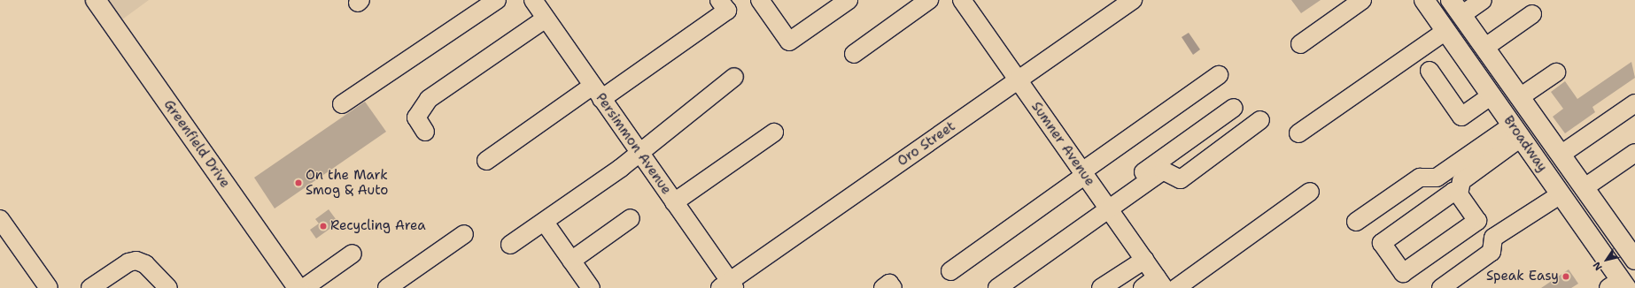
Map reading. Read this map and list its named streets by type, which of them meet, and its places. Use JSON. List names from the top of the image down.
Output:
{
  "streets": {
    "main road": ["Greenfield Drive", "Broadway"],
    "street": ["Persimmon Avenue", "Oro Street", "Sumner Avenue"]
  },
  "crossings": [
    ["Persimmon Avenue", "Oro Street"],
    ["Oro Street", "Sumner Avenue"]
  ],
  "places": ["On the Mark Smog & Auto", "Recycling Area", "Speak Easy"],
  "north": "bottom left"
}
